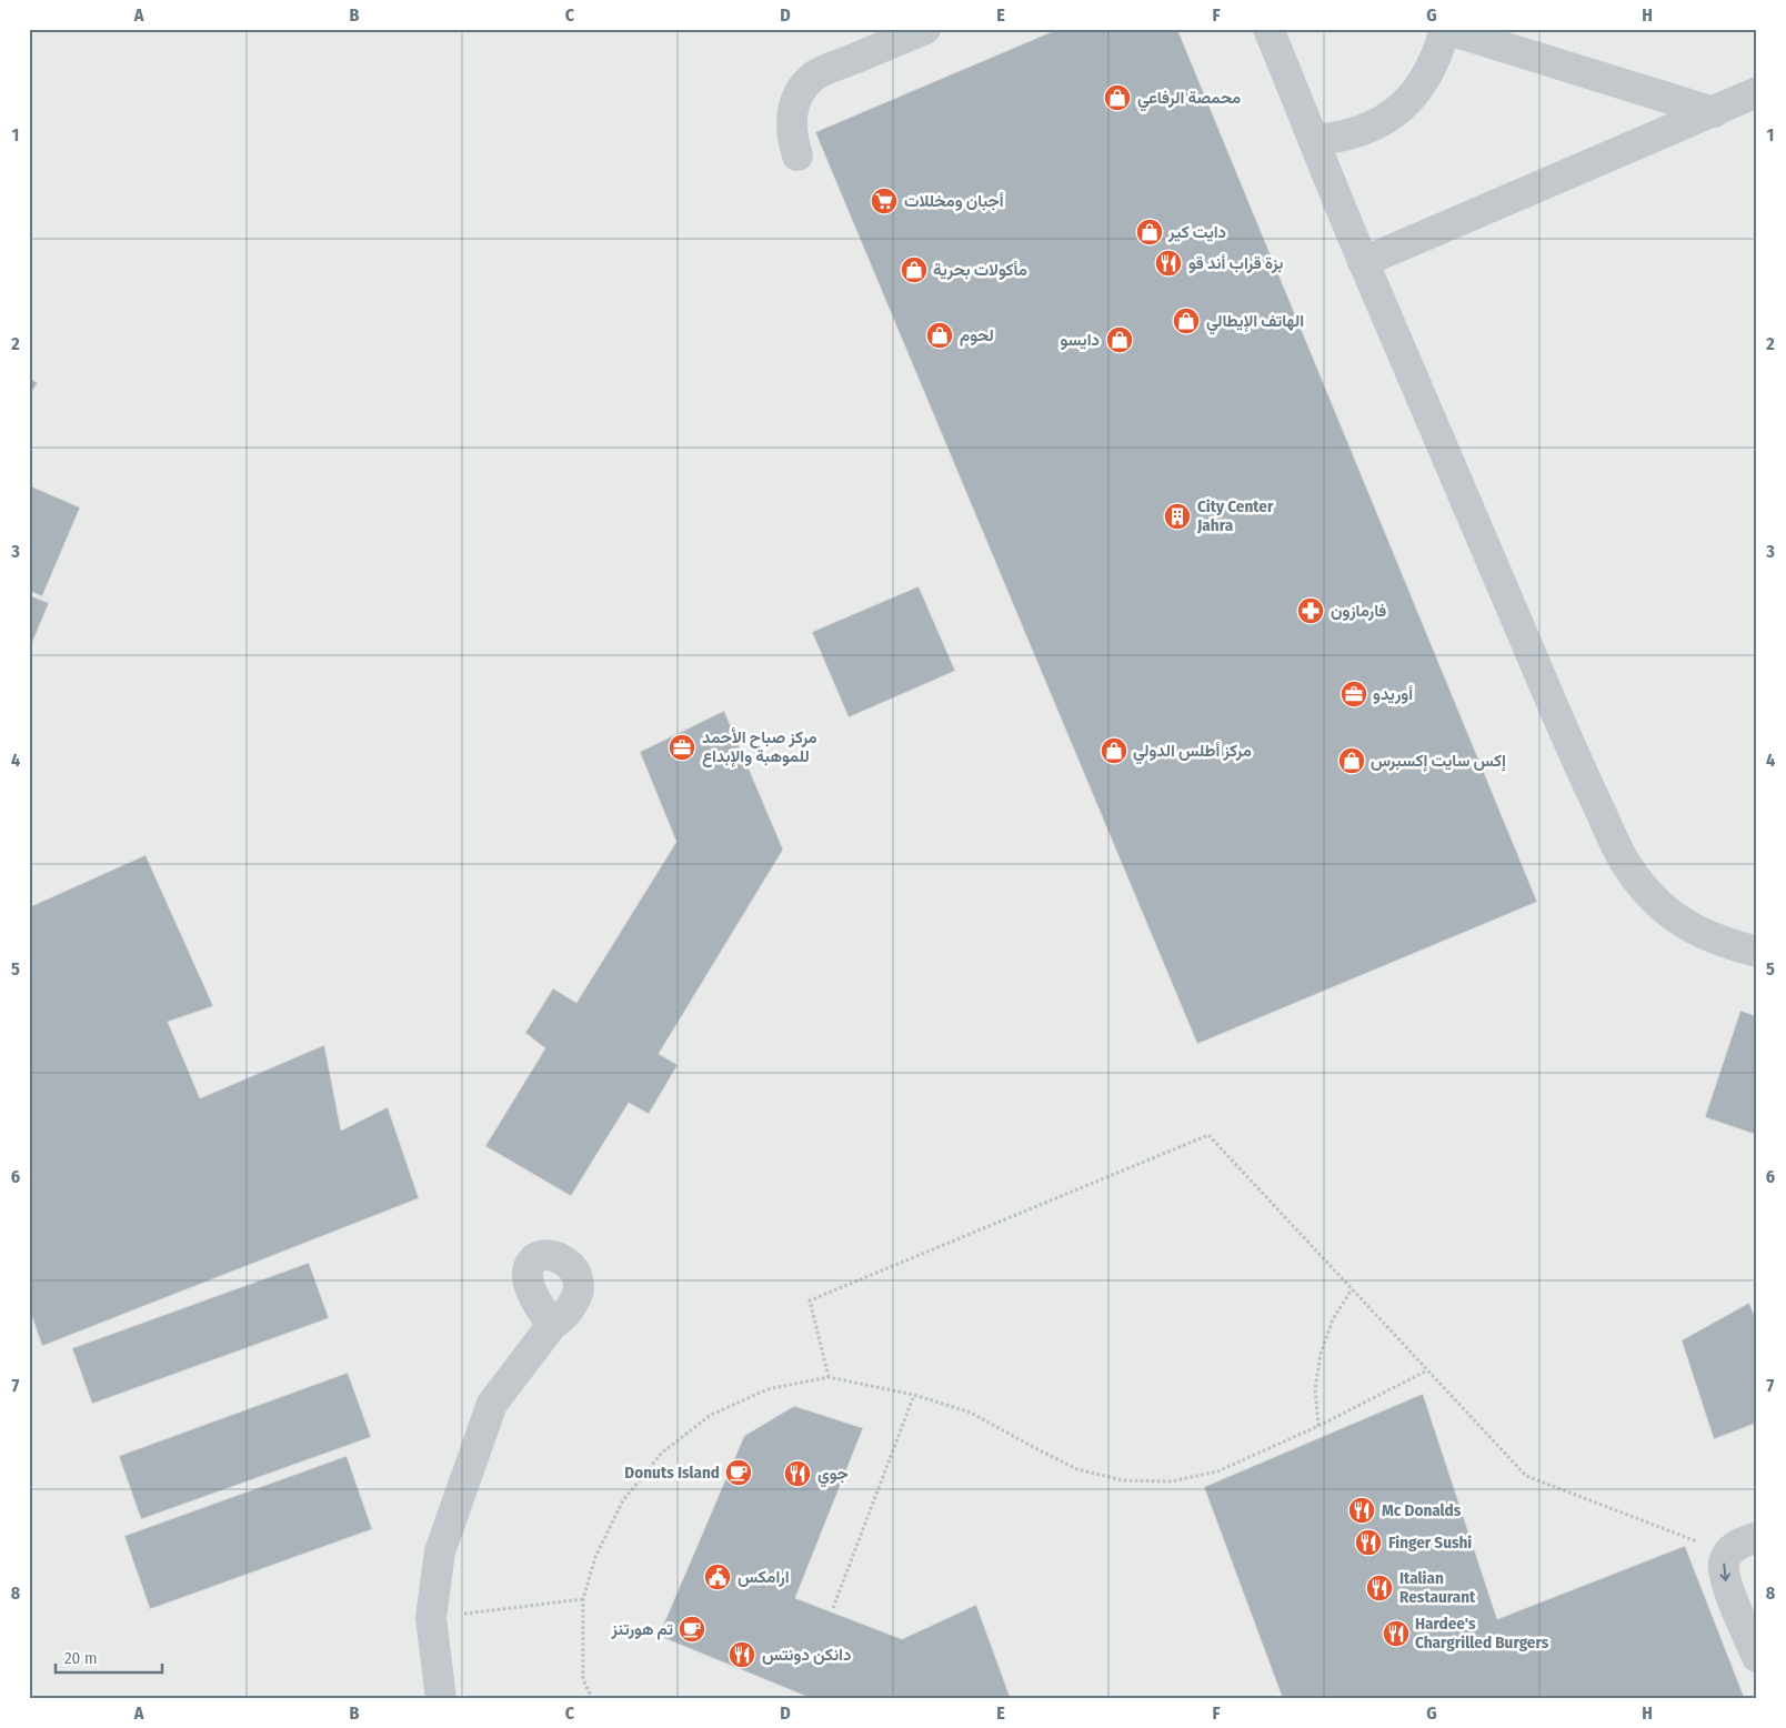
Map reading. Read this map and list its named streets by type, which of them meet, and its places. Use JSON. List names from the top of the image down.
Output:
{
  "places": {
    "shop": [
      "محمصة الرفاعي",
      "دايت كير",
      "مأكولات بحرية",
      "الهاتف الإيطالي",
      "لحوم",
      "دايسو",
      "مركز أطلس الدولي",
      "إكس سايت إكسبرس"
    ],
    "supermarket": ["أجبان ومخللات"],
    "restaurant": [
      "بزة قراب أند قو",
      "جوي",
      "Mc Donalds",
      "Finger Sushi",
      "Italian Restaurant",
      "Hardee's Chargrilled Burgers",
      "دانكن دونتس"
    ],
    "building": ["City Center Jahra"],
    "pharmacy": ["فارمازون"],
    "office": ["أوريدو", "مركز صباح الأحمد للموهبة والإبداع"],
    "cafe": ["Donuts Island", "تم هورتنز"],
    "public building": ["ارامكس"]
  },
  "scale_bar": "20 m",
  "grid": {
    "columns": [
      "A",
      "B",
      "C",
      "D",
      "E",
      "F",
      "G",
      "H"
    ],
    "rows": [
      "1",
      "2",
      "3",
      "4",
      "5",
      "6",
      "7",
      "8"
    ]
  }
}
